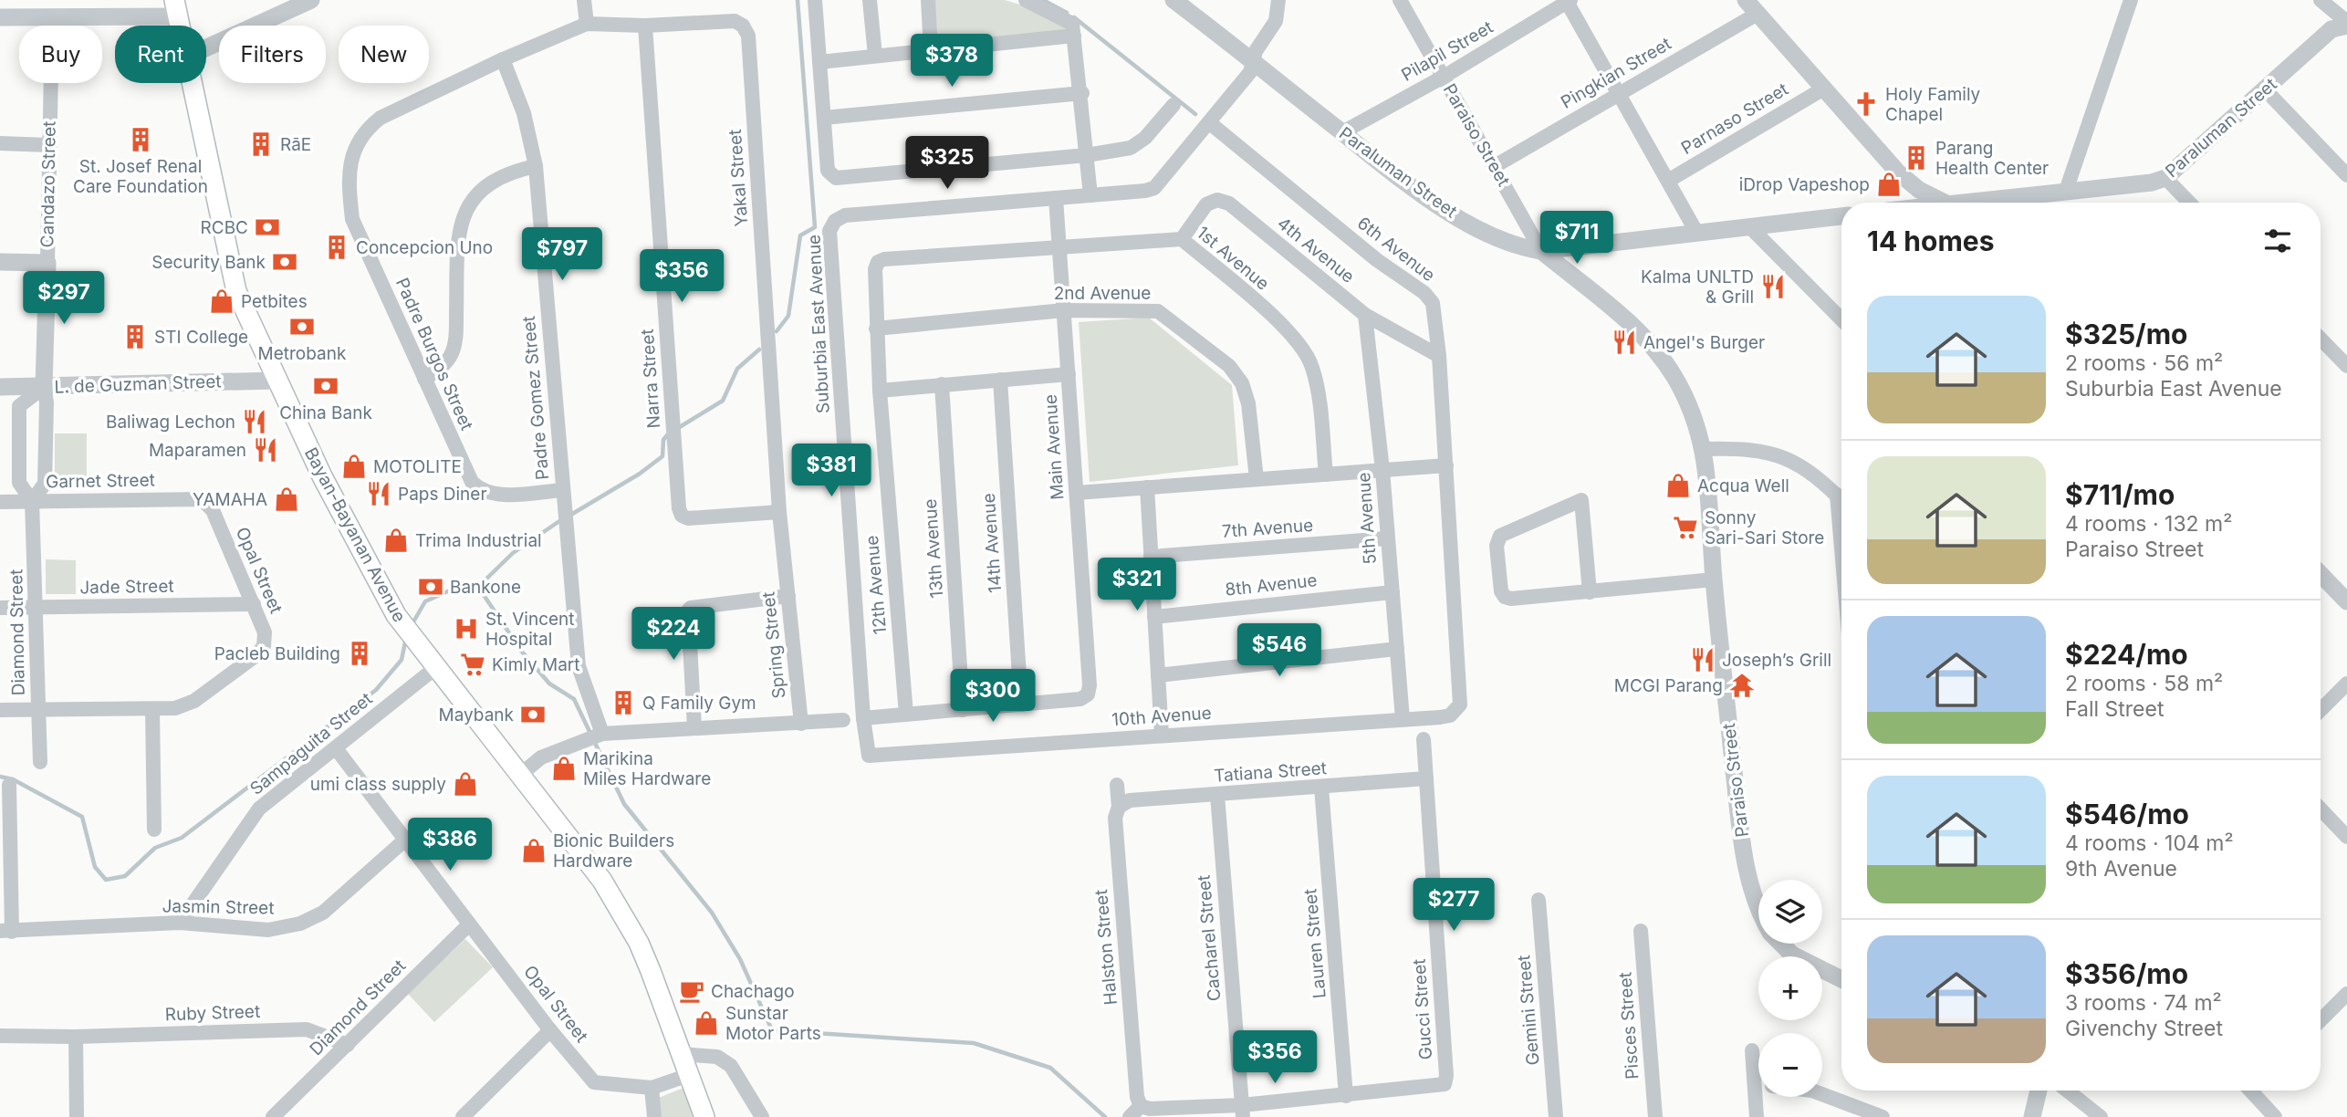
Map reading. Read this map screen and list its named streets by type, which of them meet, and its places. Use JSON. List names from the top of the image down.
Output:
{
  "streets": {
    "main road": ["Bayan-Bayanan Avenue"],
    "street": [
      "Pilapil Street",
      "Pingkian Street",
      "Parnaso Street",
      "Paraluman Street",
      "Paraiso Street",
      "Yakal Street",
      "Candazo Street",
      "6th Avenue",
      "4th Avenue",
      "1st Avenue",
      "2nd Avenue",
      "Suburbia East Avenue",
      "Padre Burgos Street",
      "Narra Street",
      "L. de Guzman Street",
      "Padre Gomez Street",
      "Main Avenue",
      "Garnet Street",
      "5th Avenue",
      "7th Avenue",
      "14th Avenue",
      "13th Avenue",
      "Opal Street",
      "12th Avenue",
      "8th Avenue",
      "Jade Street",
      "Diamond Street",
      "Spring Street",
      "10th Avenue",
      "Sampaguita Street",
      "Tatiana Street",
      "Jasmin Street",
      "Cacharel Street",
      "Lauren Street",
      "Halston Street",
      "Gucci Street",
      "Gemini Street",
      "Ruby Street",
      "Pisces Street"
    ]
  },
  "crossings": [
    ["Pilapil Street", "Paraluman Street"],
    ["Pilapil Street", "Paraiso Street"],
    ["Pingkian Street", "Paraiso Street"],
    ["Paraluman Street", "Paraiso Street"],
    ["Paraluman Street", "Suburbia East Avenue"],
    ["Yakal Street", "Padre Burgos Street"],
    ["Yakal Street", "Narra Street"],
    ["Yakal Street", "Spring Street"],
    ["Candazo Street", "L. de Guzman Street"],
    ["Candazo Street", "Diamond Street"],
    ["6th Avenue", "4th Avenue"],
    ["6th Avenue", "Suburbia East Avenue"],
    ["6th Avenue", "10th Avenue"],
    ["4th Avenue", "1st Avenue"],
    ["4th Avenue", "5th Avenue"],
    ["1st Avenue", "Main Avenue"],
    ["1st Avenue", "12th Avenue"],
    ["2nd Avenue", "Main Avenue"],
    ["2nd Avenue", "12th Avenue"],
    ["Suburbia East Avenue", "Main Avenue"],
    ["Suburbia East Avenue", "10th Avenue"],
    ["Padre Burgos Street", "Padre Gomez Street"],
    ["L. de Guzman Street", "Bayan-Bayanan Avenue"],
    ["L. de Guzman Street", "Diamond Street"],
    ["Main Avenue", "14th Avenue"],
    ["Garnet Street", "Opal Street"],
    ["Garnet Street", "Diamond Street"],
    ["5th Avenue", "7th Avenue"],
    ["5th Avenue", "8th Avenue"],
    ["5th Avenue", "10th Avenue"],
    ["Bayan-Bayanan Avenue", "Opal Street"],
    ["Bayan-Bayanan Avenue", "Sampaguita Street"],
    ["Opal Street", "Jade Street"],
    ["Opal Street", "Diamond Street"],
    ["Opal Street", "Sampaguita Street"],
    ["Opal Street", "Jasmin Street"],
    ["Jade Street", "Diamond Street"],
    ["Diamond Street", "Ruby Street"],
    ["Sampaguita Street", "Jasmin Street"],
    ["Tatiana Street", "Cacharel Street"],
    ["Tatiana Street", "Lauren Street"],
    ["Tatiana Street", "Halston Street"],
    ["Tatiana Street", "Gucci Street"],
    ["Lauren Street", "Gucci Street"]
  ],
  "places": {
    "church": ["Holy Family Chapel"],
    "building": [
      "St. Josef Renal Care Foundation",
      "RāE",
      "Parang Health Center",
      "Concepcion Uno",
      "STI College",
      "Pacleb Building",
      "Q Family Gym"
    ],
    "shop": [
      "iDrop Vapeshop",
      "Petbites",
      "MOTOLITE",
      "Acqua Well",
      "YAMAHA",
      "Trima Industrial",
      "Marikina Miles Hardware",
      "umi class supply",
      "Bionic Builders Hardware",
      "Sunstar Motor Parts"
    ],
    "bank": [
      "RCBC",
      "Security Bank",
      "Metrobank",
      "China Bank",
      "Bankone",
      "Maybank"
    ],
    "restaurant": [
      "Kalma UNLTD & Grill",
      "Angel's Burger",
      "Baliwag Lechon",
      "Maparamen",
      "Paps Diner",
      "Joseph’s Grill"
    ],
    "supermarket": ["Sonny Sari-Sari Store", "Kimly Mart"],
    "hospital": ["St. Vincent Hospital"],
    "temple": ["MCGI Parang"],
    "cafe": ["Chachago"]
  },
  "page": {
    "chip": [
      "Buy",
      "Rent",
      "Filters",
      "New"
    ],
    "price": [
      "$378",
      "$325",
      "$711",
      "$797",
      "$356",
      "$297",
      "$381",
      "$321",
      "$224",
      "$546",
      "$300",
      "$386",
      "$277",
      "$356"
    ],
    "heading": "14 homes",
    "list": [
      {
        "name": "$325/mo",
        "note": "2 rooms · 56 m² · Suburbia East Avenue"
      },
      {
        "name": "$711/mo",
        "note": "4 rooms · 132 m² · Paraiso Street"
      },
      {
        "name": "$224/mo",
        "note": "2 rooms · 58 m² · Fall Street"
      },
      {
        "name": "$546/mo",
        "note": "4 rooms · 104 m² · 9th Avenue"
      },
      {
        "name": "$356/mo",
        "note": "3 rooms · 74 m² · Givenchy Street"
      }
    ],
    "map_buttons": ["+", "−"]
  }
}
